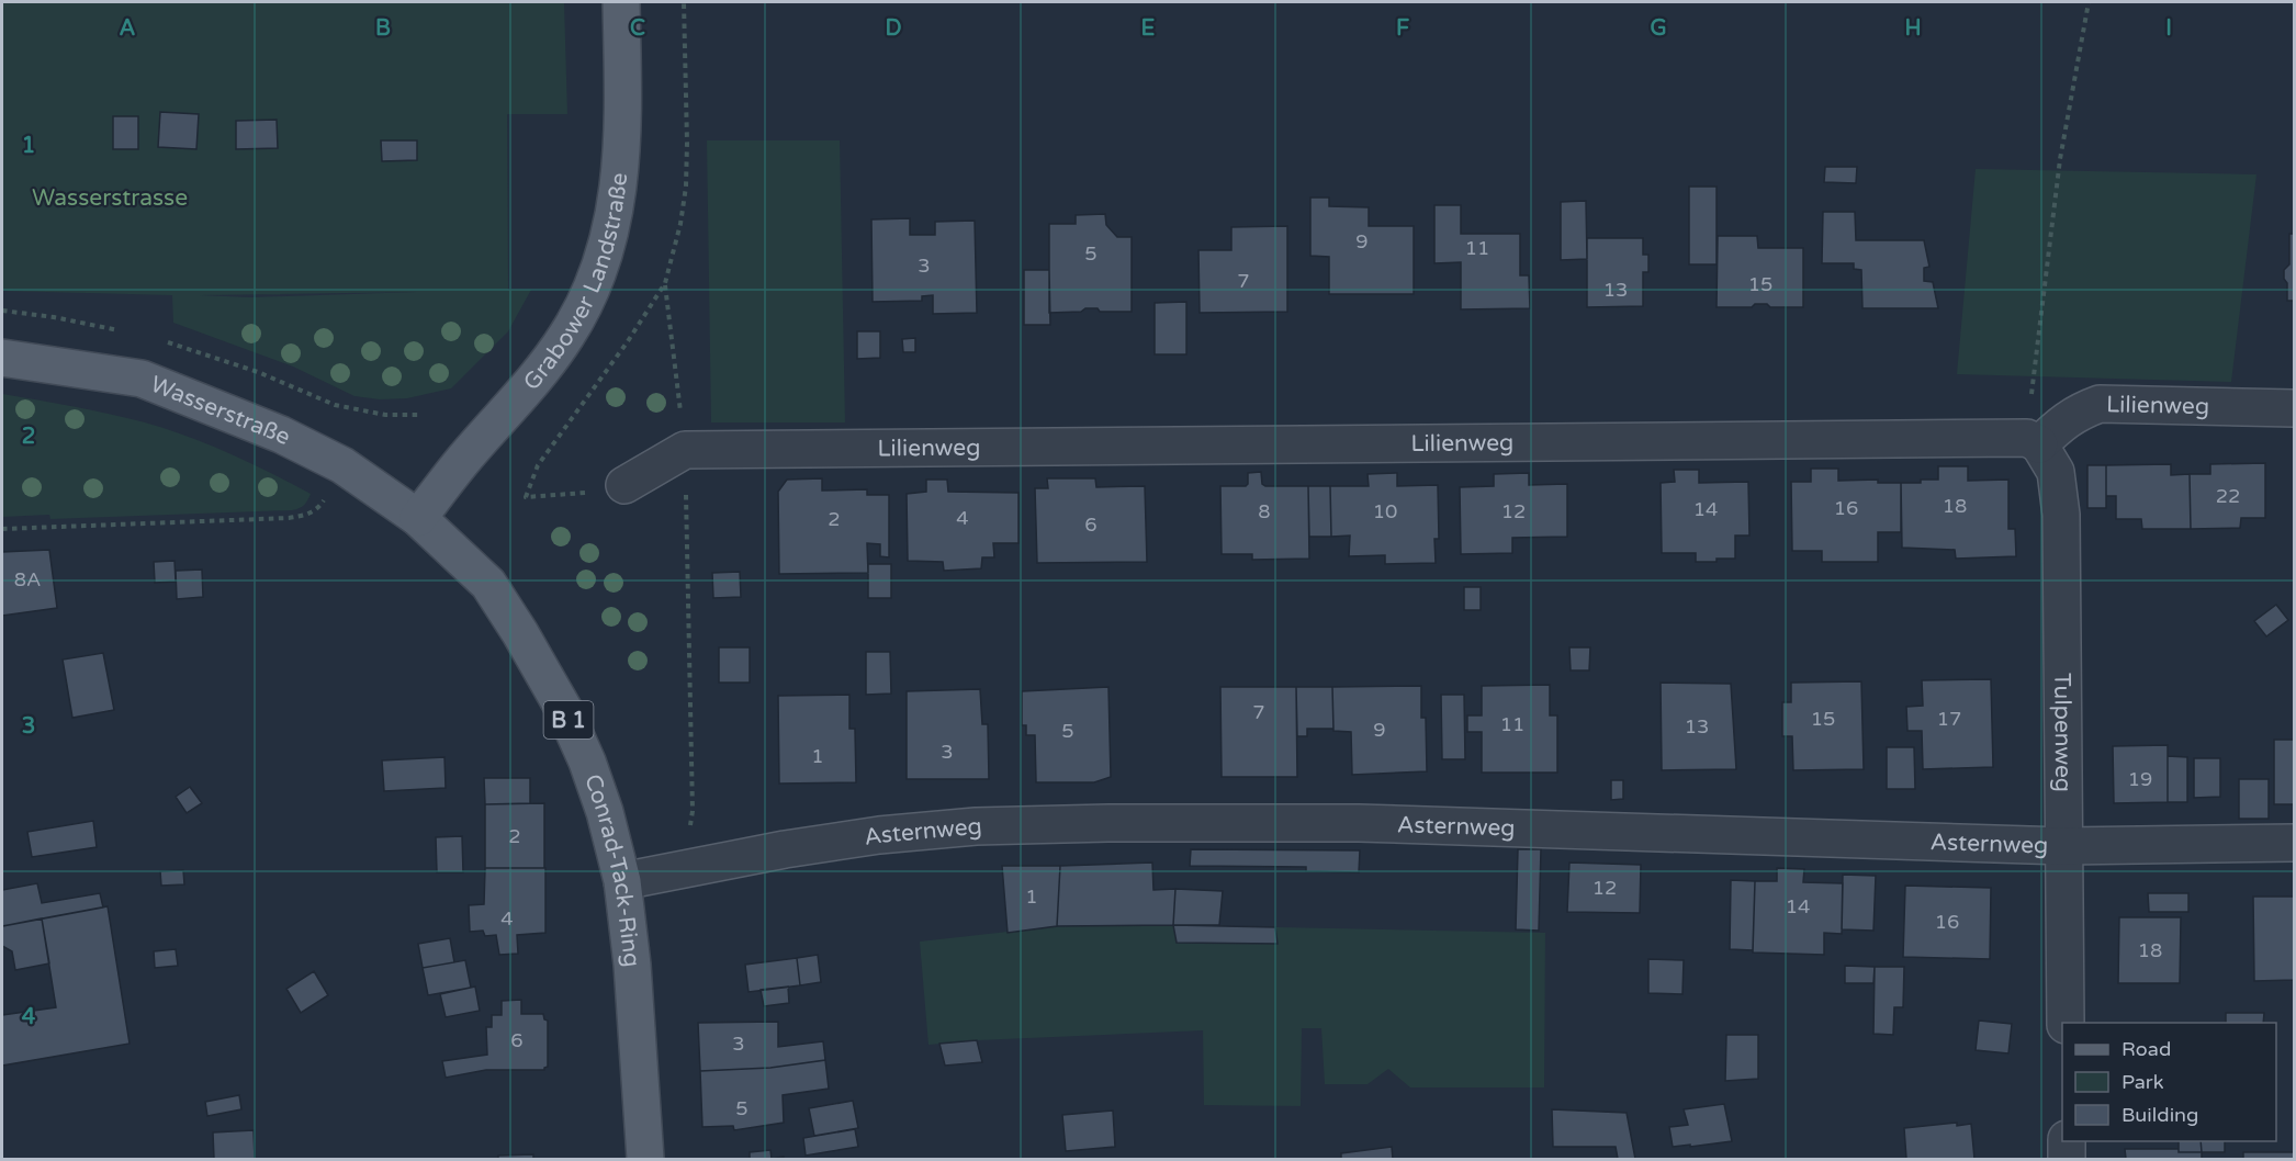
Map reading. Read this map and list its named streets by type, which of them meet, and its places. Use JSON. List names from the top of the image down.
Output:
{
  "streets": {
    "main road": [
      "Grabower Landstraße",
      "Wasserstraße",
      "B 1",
      "Conrad-Tack-Ring"
    ],
    "street": ["Lilienweg", "Tulpenweg", "Asternweg"]
  },
  "crossings": [
    ["Grabower Landstraße", "Wasserstraße"],
    ["Grabower Landstraße", "Conrad-Tack-Ring"],
    ["Lilienweg", "Tulpenweg"],
    ["Wasserstraße", "Conrad-Tack-Ring"],
    ["Tulpenweg", "Asternweg"],
    ["Asternweg", "Conrad-Tack-Ring"]
  ],
  "parks": ["Wasserstrasse"],
  "house_numbers": [
    "9",
    "11",
    "5",
    "3",
    "7",
    "15",
    "13",
    "22",
    "18",
    "16",
    "14",
    "8",
    "10",
    "12",
    "4",
    "2",
    "6",
    "8A",
    "7",
    "15",
    "17",
    "11",
    "13",
    "9",
    "5",
    "3",
    "1",
    "19",
    "2",
    "12",
    "1",
    "14",
    "4",
    "16",
    "18",
    "6",
    "3",
    "5"
  ],
  "legend": ["Road", "Park", "Building"],
  "grid": {
    "columns": [
      "A",
      "B",
      "C",
      "D",
      "E",
      "F",
      "G",
      "H",
      "I"
    ],
    "rows": [
      "1",
      "2",
      "3",
      "4"
    ]
  }
}
